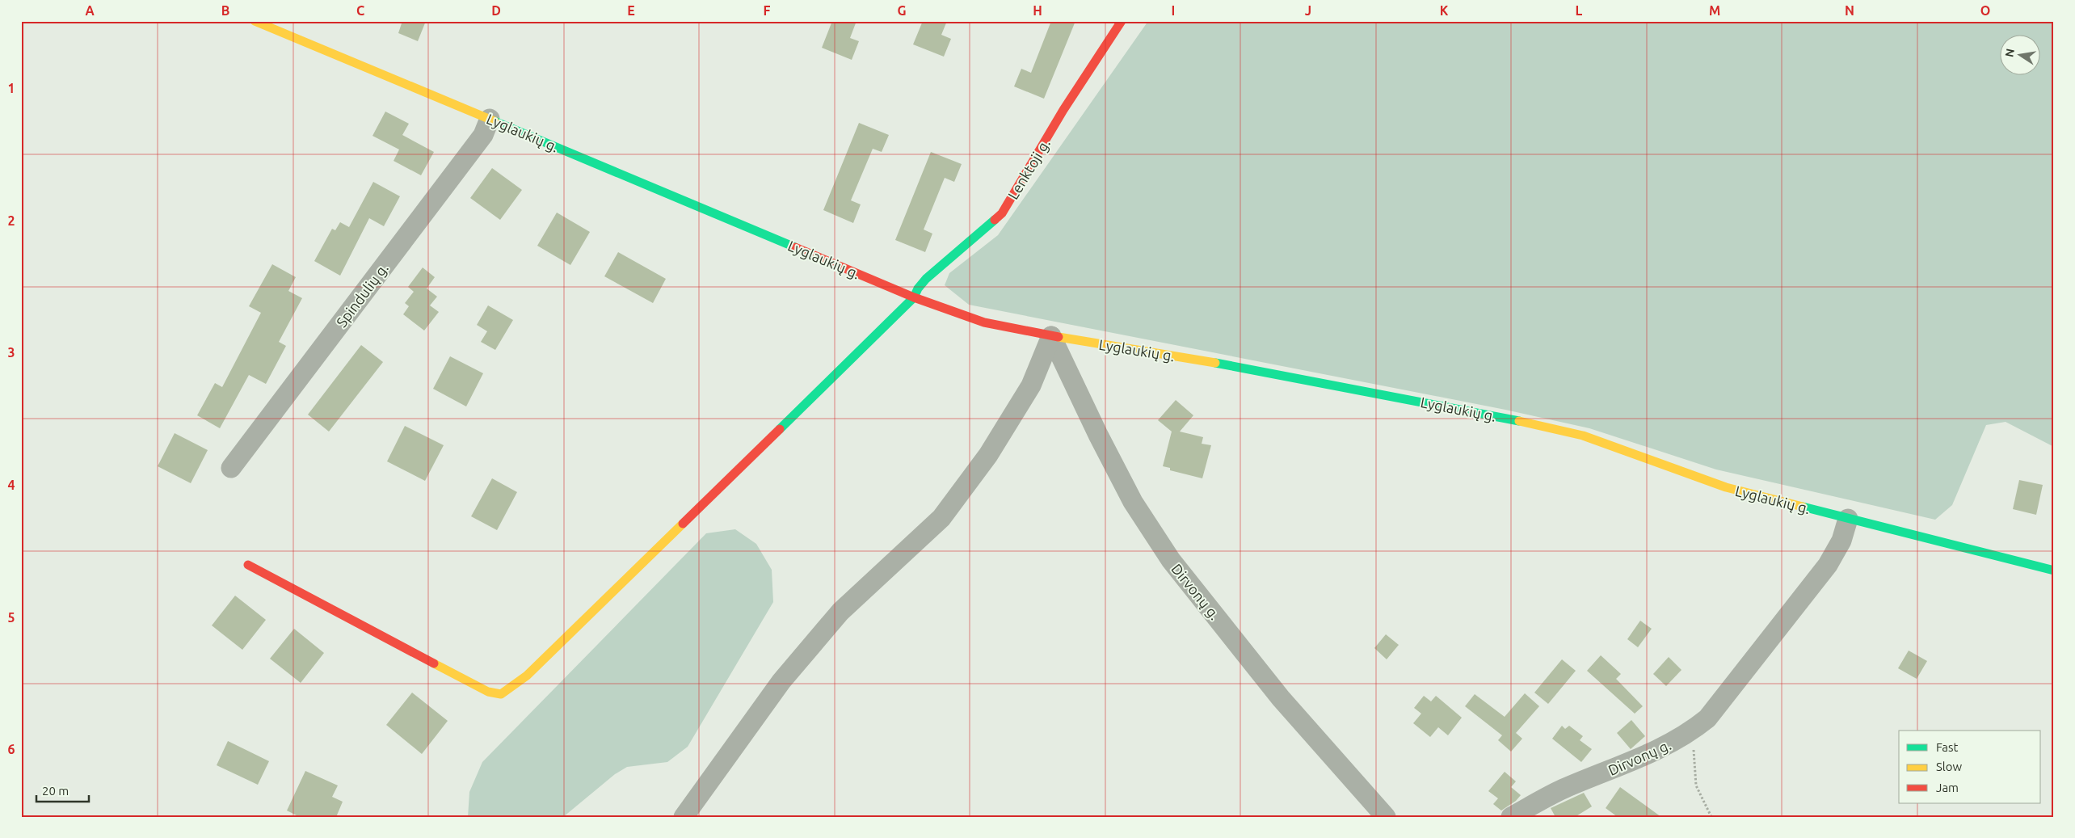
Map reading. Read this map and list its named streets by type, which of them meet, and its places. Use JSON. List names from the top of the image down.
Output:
{
  "streets": {
    "street": [
      "Lyglaukių g.",
      "Lenktoji g.",
      "Spindulių g.",
      "Dirvonų g."
    ]
  },
  "crossings": [
    ["Lyglaukių g.", "Lenktoji g."],
    ["Lyglaukių g.", "Spindulių g."],
    ["Lyglaukių g.", "Dirvonų g."]
  ],
  "legend": ["Fast", "Slow", "Jam"],
  "scale_bar": "20 m",
  "north": "left",
  "grid": {
    "columns": [
      "A",
      "B",
      "C",
      "D",
      "E",
      "F",
      "G",
      "H",
      "I",
      "J",
      "K",
      "L",
      "M",
      "N",
      "O"
    ],
    "rows": [
      "1",
      "2",
      "3",
      "4",
      "5",
      "6"
    ]
  }
}
